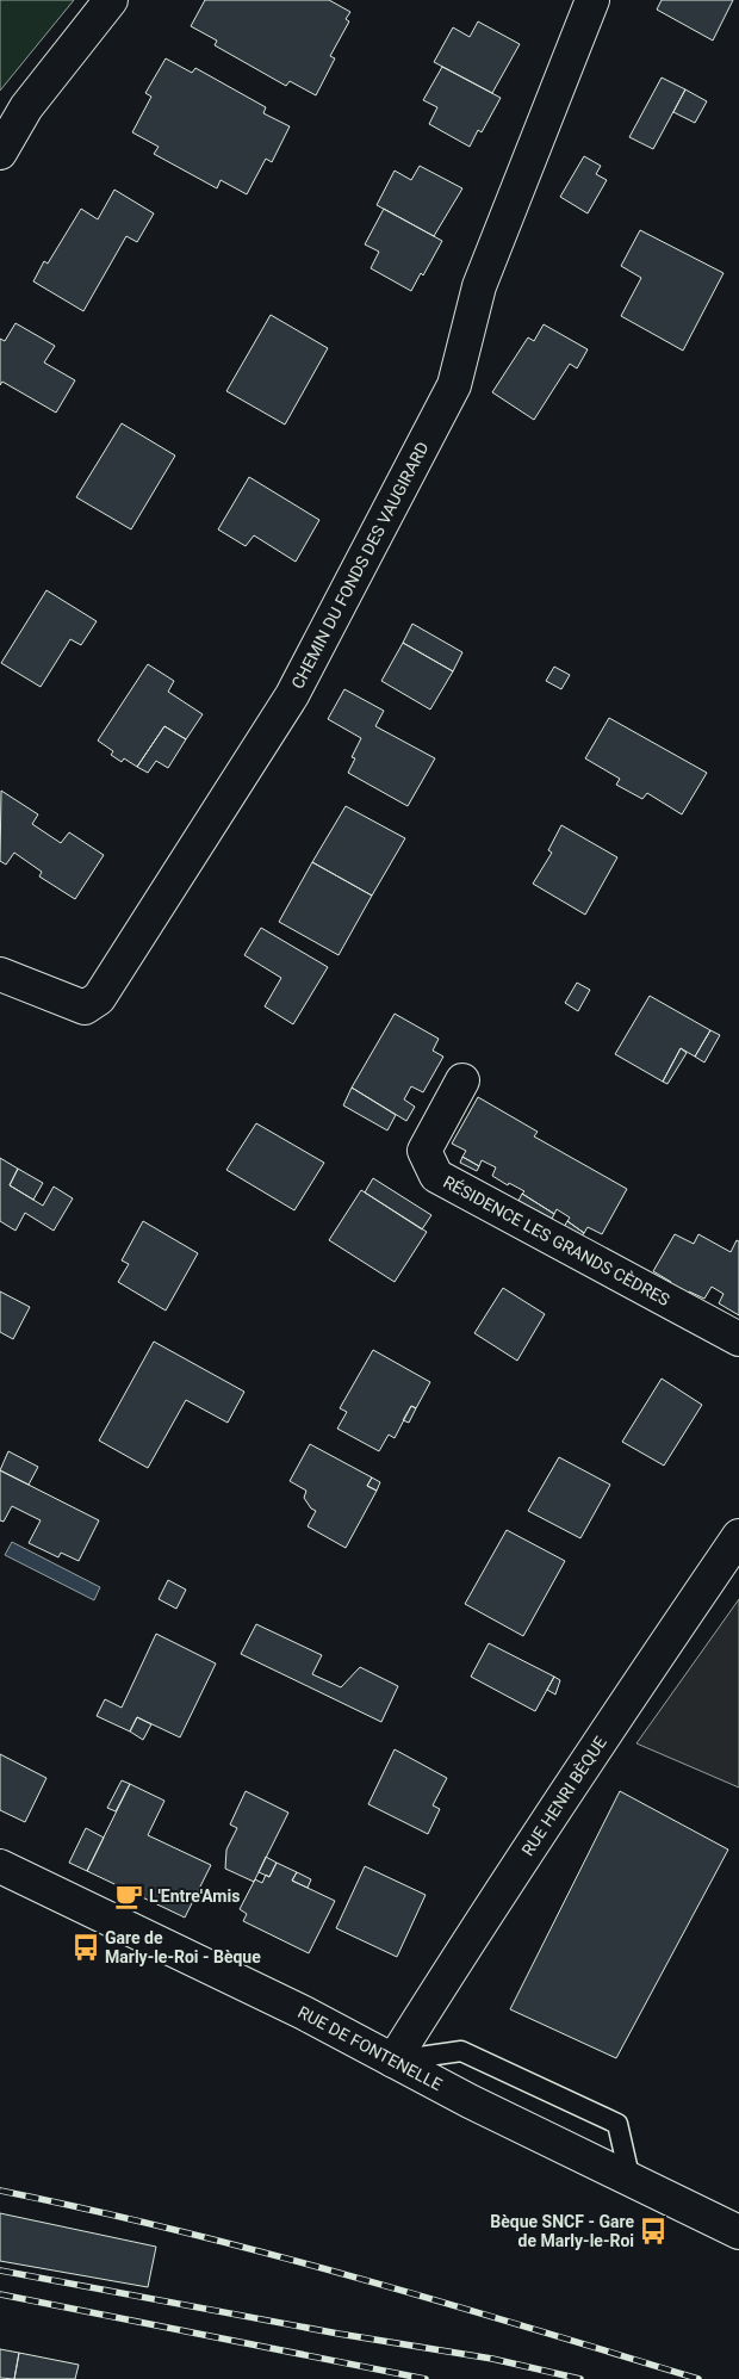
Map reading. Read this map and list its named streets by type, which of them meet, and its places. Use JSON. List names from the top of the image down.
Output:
{
  "streets": {
    "street": [
      "CHEMIN DU FONDS DES VAUGIRARD",
      "RÉSIDENCE LES GRANDS CÈDRES",
      "RUE HENRI BÈQUE",
      "RUE DE FONTENELLE"
    ]
  },
  "crossings": [
    ["RUE HENRI BÈQUE", "RUE DE FONTENELLE"]
  ],
  "places": {
    "cafe": ["L'Entre'Amis"],
    "bus stop": ["Gare de Marly-le-Roi - Bèque", "Bèque SNCF - Gare de Marly-le-Roi"]
  }
}
